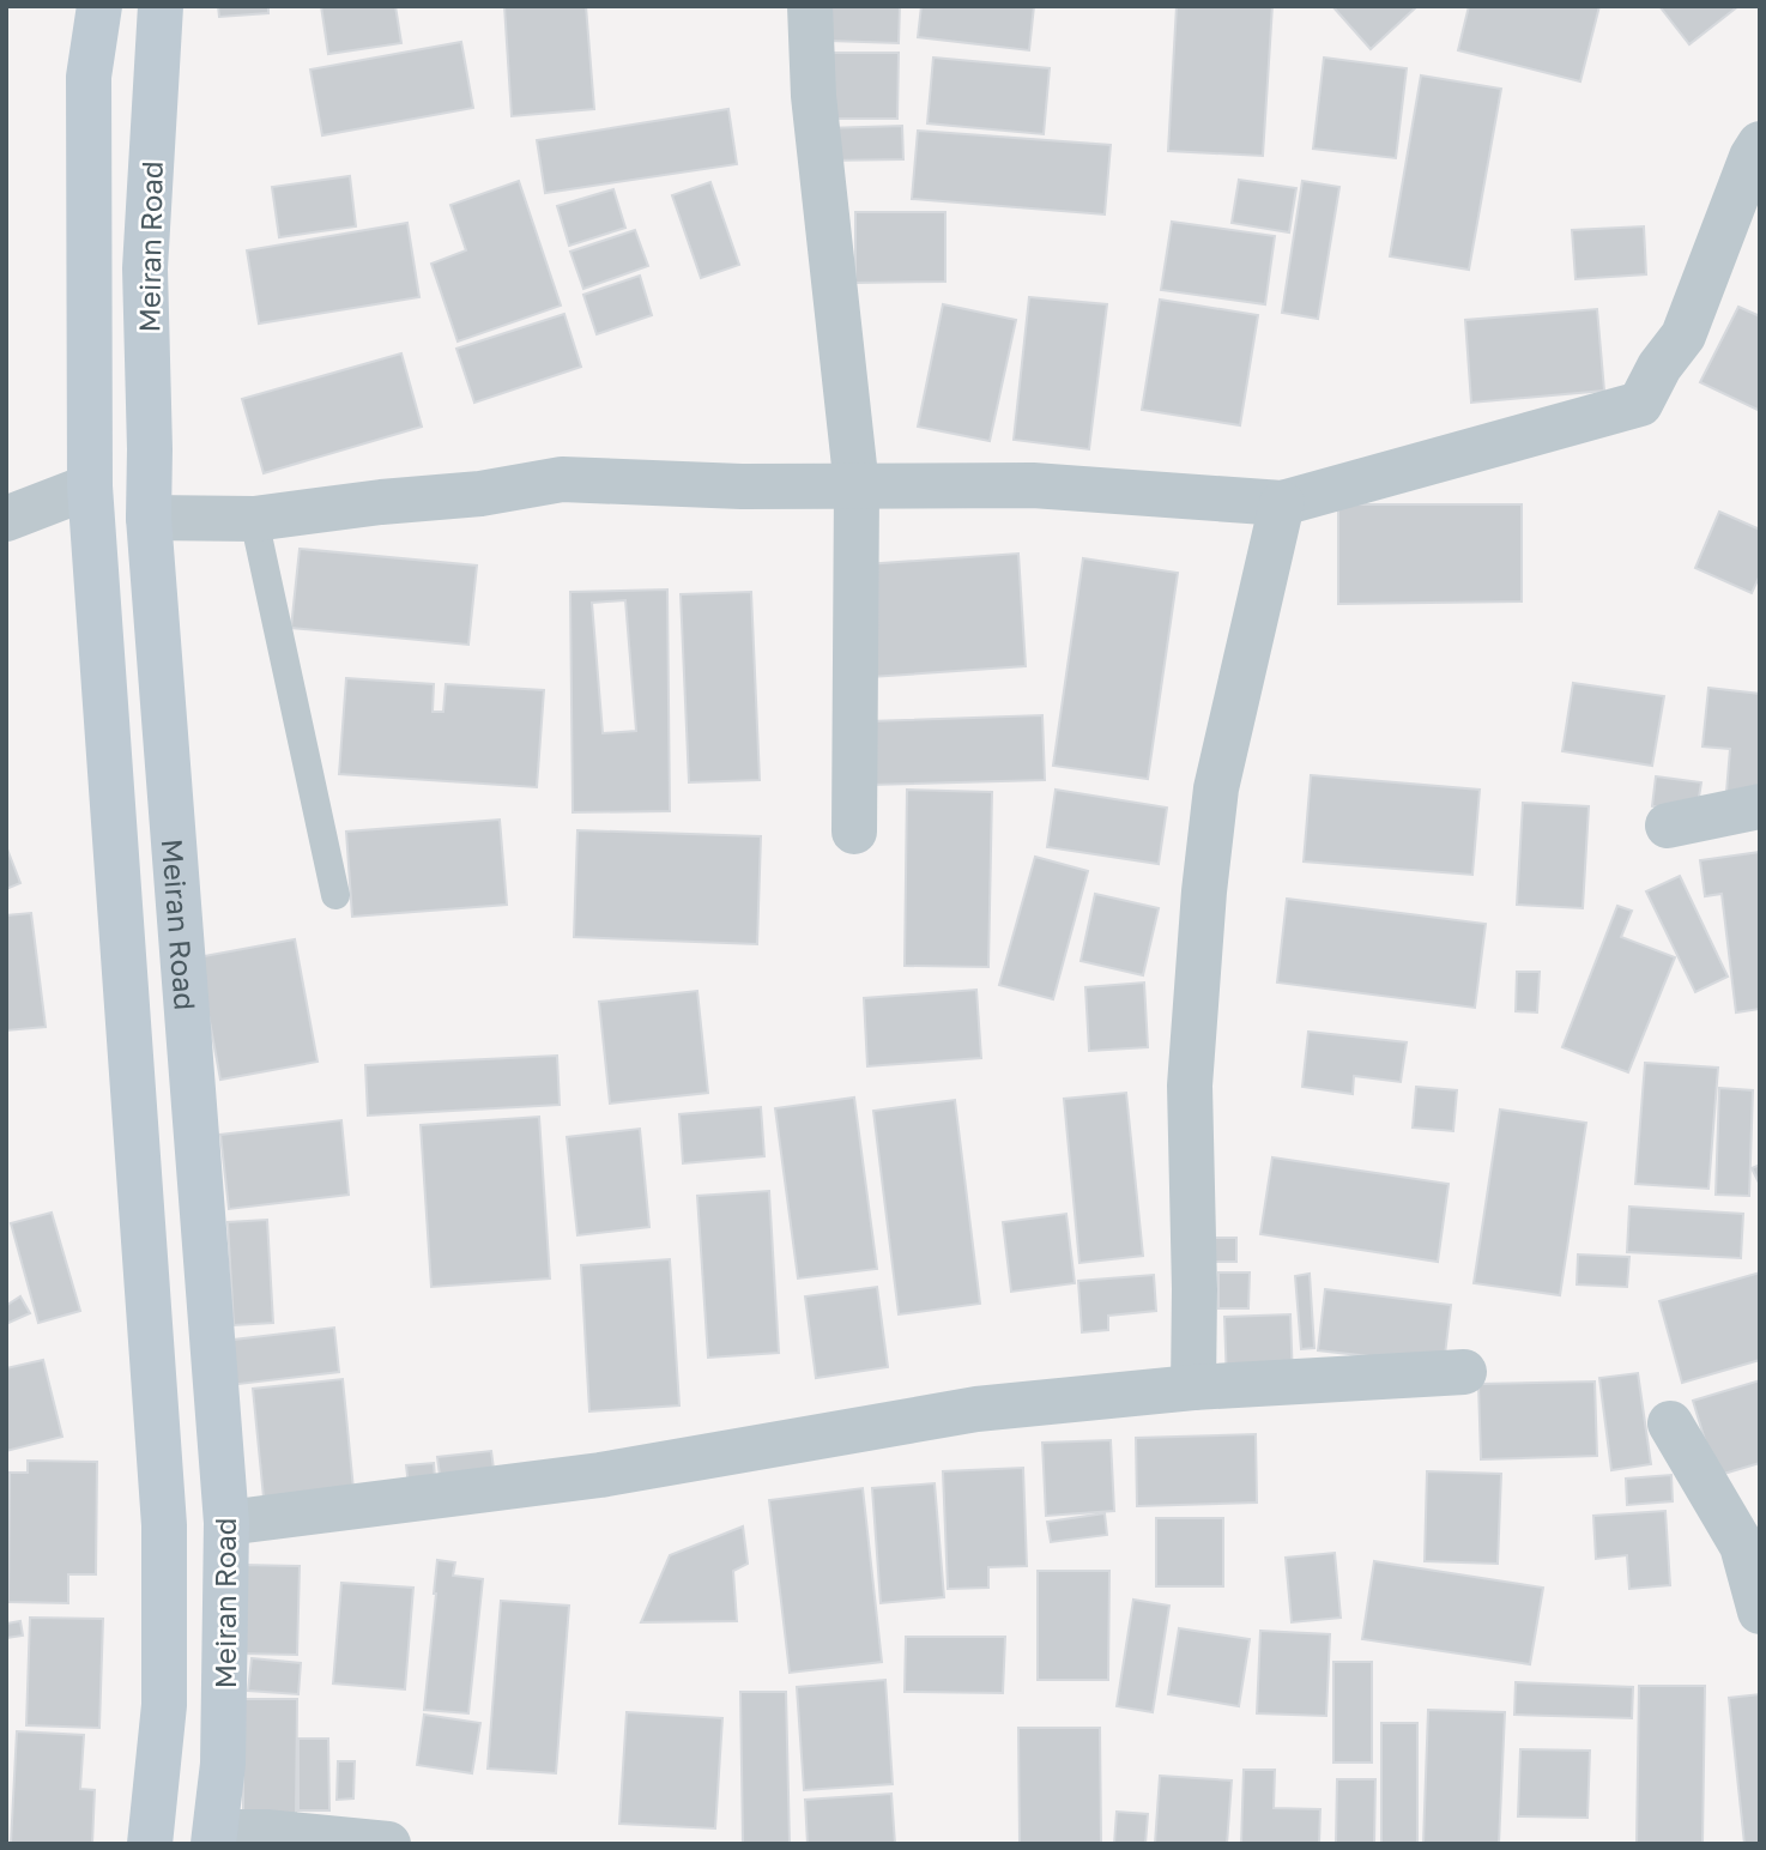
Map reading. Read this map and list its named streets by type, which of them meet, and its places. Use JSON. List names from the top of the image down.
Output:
{
  "streets": {
    "main road": ["Meiran Road"]
  }
}
